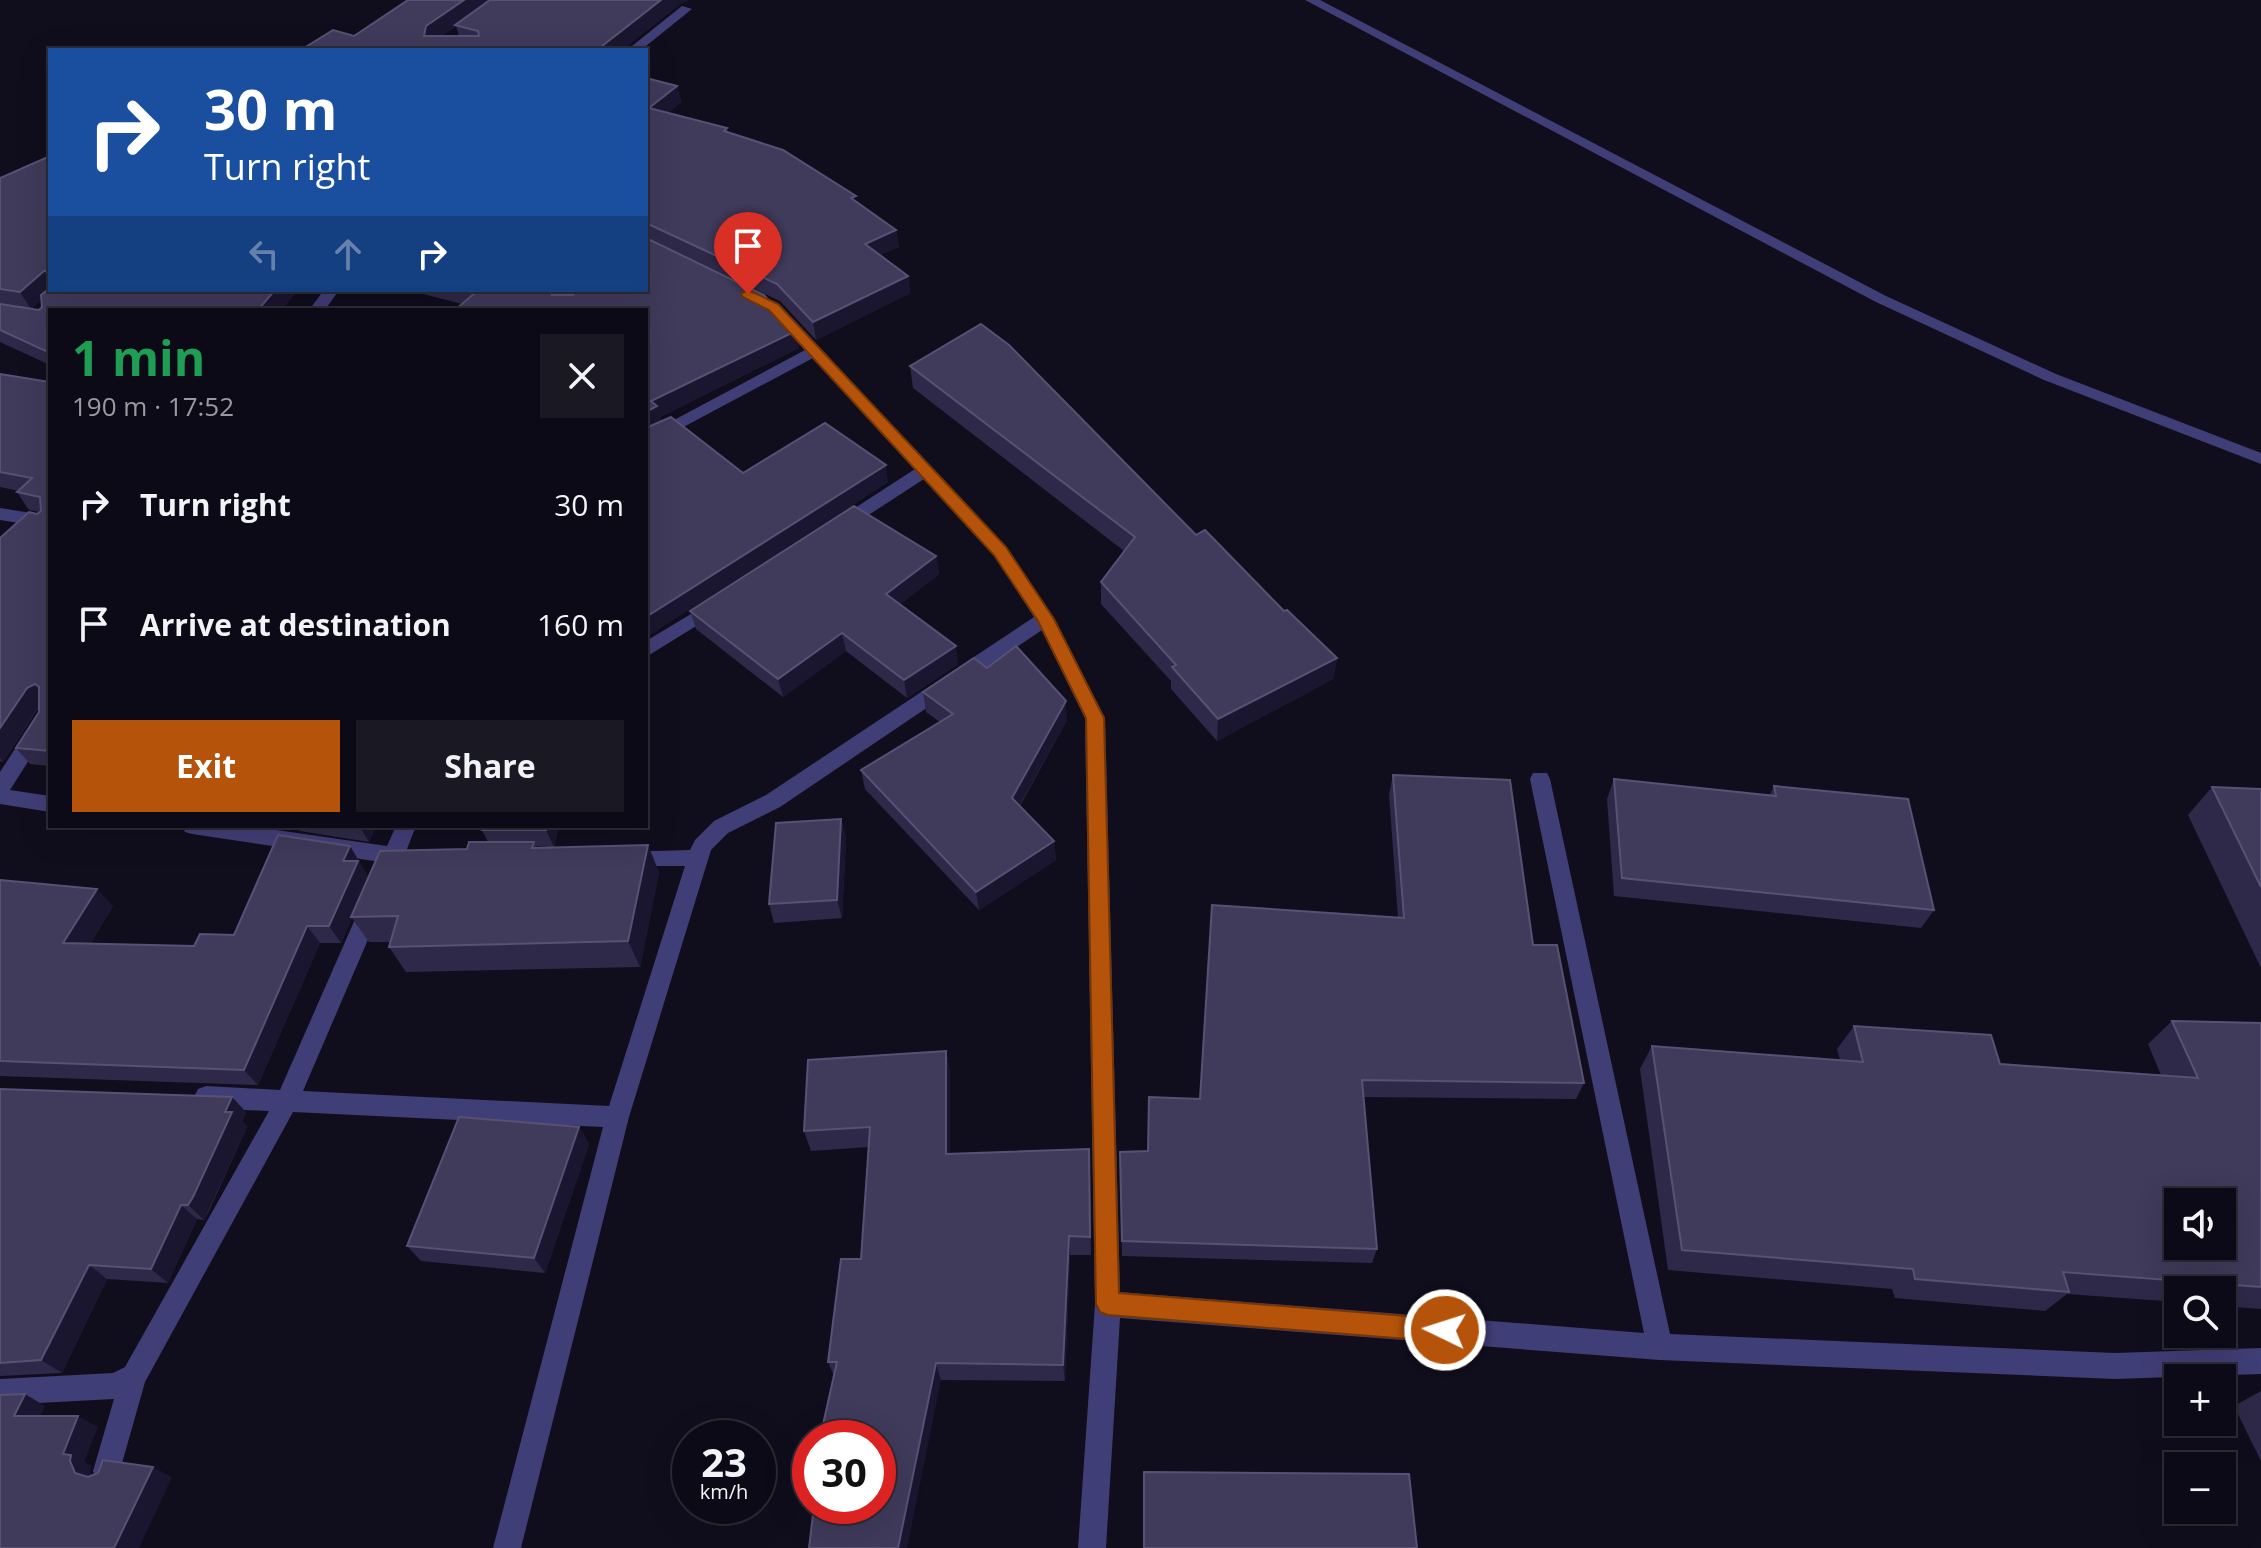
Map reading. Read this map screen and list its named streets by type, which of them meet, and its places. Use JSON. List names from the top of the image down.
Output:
{
  "page": {
    "turn": ["30 m", "Turn right"],
    "heading": ["1 min", "190 m · 17:52"],
    "list": [
      {
        "name": "Turn right",
        "value": "30 m"
      },
      {
        "name": "Arrive at destination",
        "value": "160 m"
      }
    ],
    "buttons": ["Exit", "Share"],
    "map_buttons": ["+", "−"],
    "speed": "23 km/h",
    "limit": "30"
  }
}
